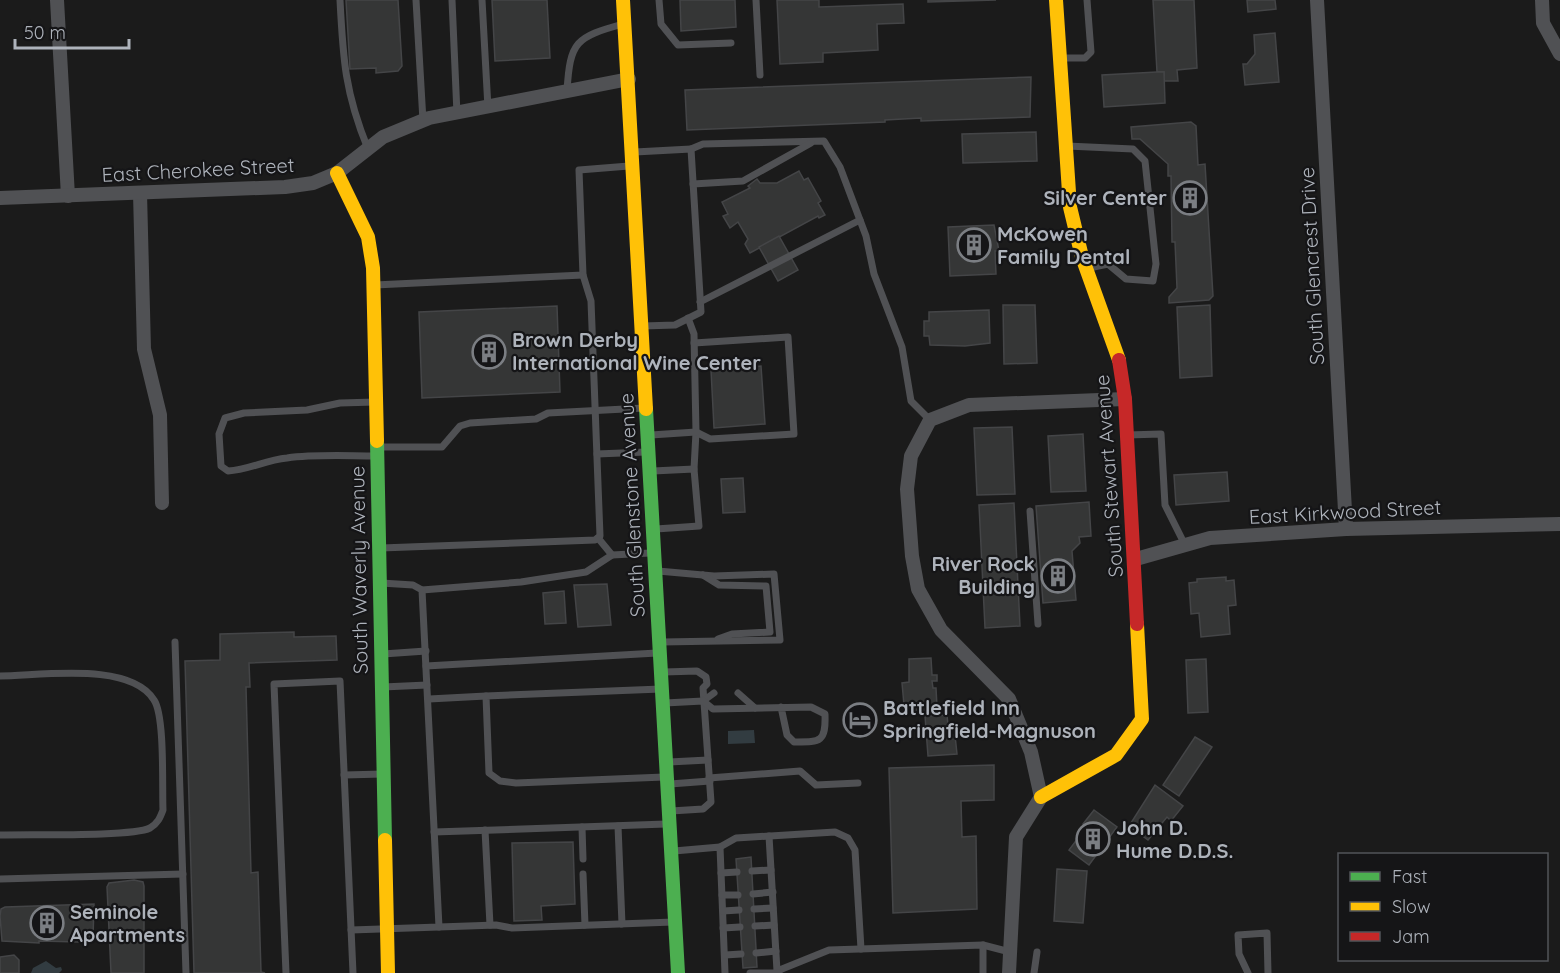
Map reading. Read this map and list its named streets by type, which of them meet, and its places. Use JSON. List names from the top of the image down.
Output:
{
  "streets": {
    "street": [
      "East Cherokee Street",
      "South Glencrest Drive",
      "South Stewart Avenue",
      "South Glenstone Avenue",
      "East Kirkwood Street",
      "South Waverly Avenue"
    ]
  },
  "crossings": [
    ["East Cherokee Street", "South Glenstone Avenue"],
    ["East Cherokee Street", "South Waverly Avenue"],
    ["South Glencrest Drive", "East Kirkwood Street"],
    ["South Stewart Avenue", "East Kirkwood Street"]
  ],
  "places": {
    "building": [
      "Silver Center",
      "McKowen Family Dental",
      "Brown Derby International Wine Center",
      "River Rock Building",
      "John D. Hume D.D.S.",
      "Seminole Apartments"
    ],
    "hotel": ["Battlefield Inn Springfield-Magnuson"]
  },
  "legend": ["Fast", "Slow", "Jam"],
  "scale_bar": "50 m"
}
